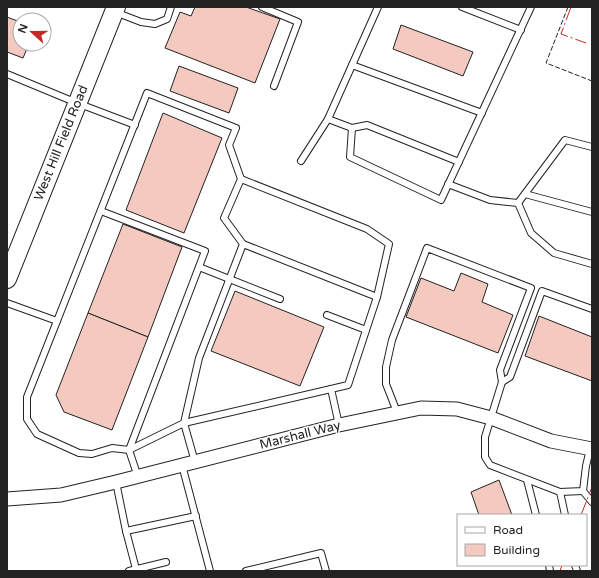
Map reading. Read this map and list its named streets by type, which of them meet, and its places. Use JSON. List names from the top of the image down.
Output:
{
  "streets": {
    "main road": ["West Hill Field Road"],
    "street": ["Marshall Way"]
  },
  "legend": ["Road", "Building"],
  "north": "left"
}
